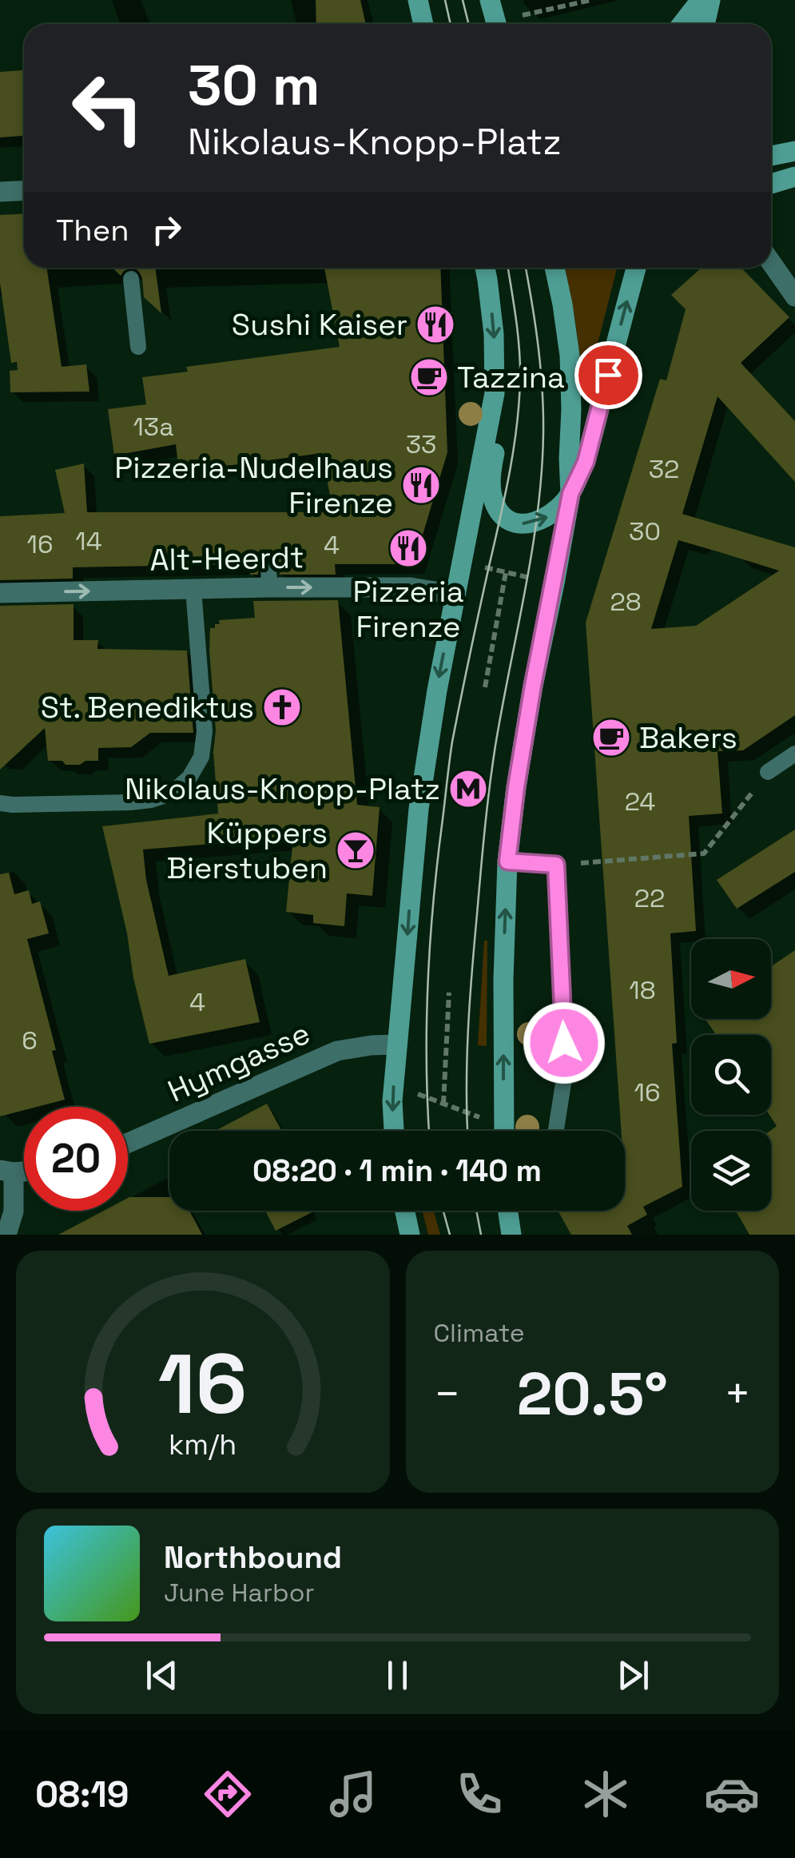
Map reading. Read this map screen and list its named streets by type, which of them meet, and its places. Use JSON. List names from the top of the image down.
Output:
{
  "streets": {
    "street": ["Alt-Heerdt", "Hymgasse"]
  },
  "one_way": ["Alt-Heerdt"],
  "places": {
    "restaurant": ["Sushi Kaiser", "Pizzeria-Nudelhaus Firenze", "Pizzeria Firenze"],
    "cafe": ["Tazzina", "Bakers"],
    "church": ["St. Benediktus"],
    "metro station": ["Nikolaus-Knopp-Platz"],
    "bar": ["Küppers Bierstuben"]
  },
  "house_numbers": [
    "13a",
    "33",
    "32",
    "30",
    "14",
    "16",
    "4",
    "28",
    "24",
    "22",
    "18",
    "4",
    "6",
    "16"
  ],
  "north": "right",
  "page": {
    "turn": ["30 m", "Nikolaus-Knopp-Platz"],
    "then": "Then",
    "limit": "20",
    "trip": "08:20 · 1 min · 140 m",
    "tile": "Climate",
    "heat": ["−", "20.5°", "+"],
    "song": ["Northbound", "June Harbor"],
    "tabs": "08:19",
    "gauge": ["16", "km/h"]
  }
}
